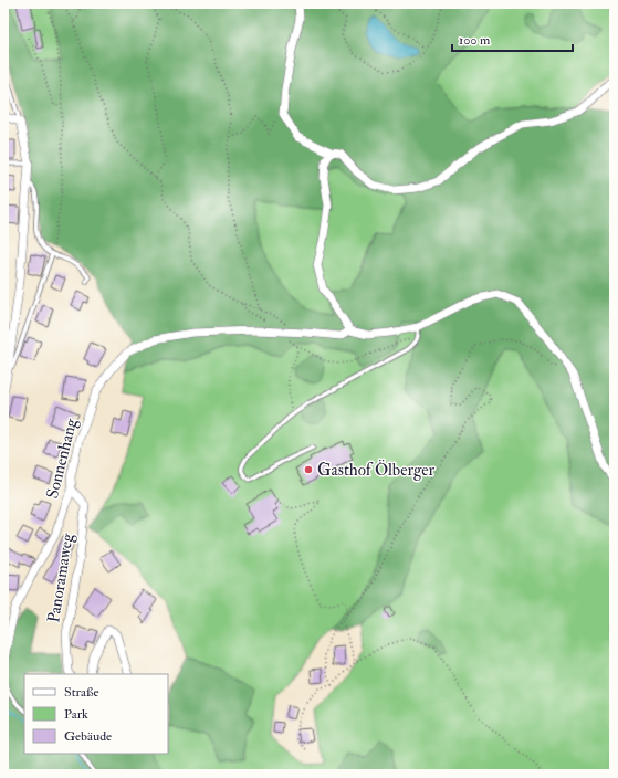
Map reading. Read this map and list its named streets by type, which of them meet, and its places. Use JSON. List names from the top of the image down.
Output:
{
  "streets": {
    "street": ["Sonnenhang", "Panoramaweg"]
  },
  "crossings": [
    ["Sonnenhang", "Panoramaweg"]
  ],
  "places": ["Gasthof Ölberger"],
  "legend": ["Straße", "Park", "Gebäude"],
  "scale_bar": "100 m"
}
